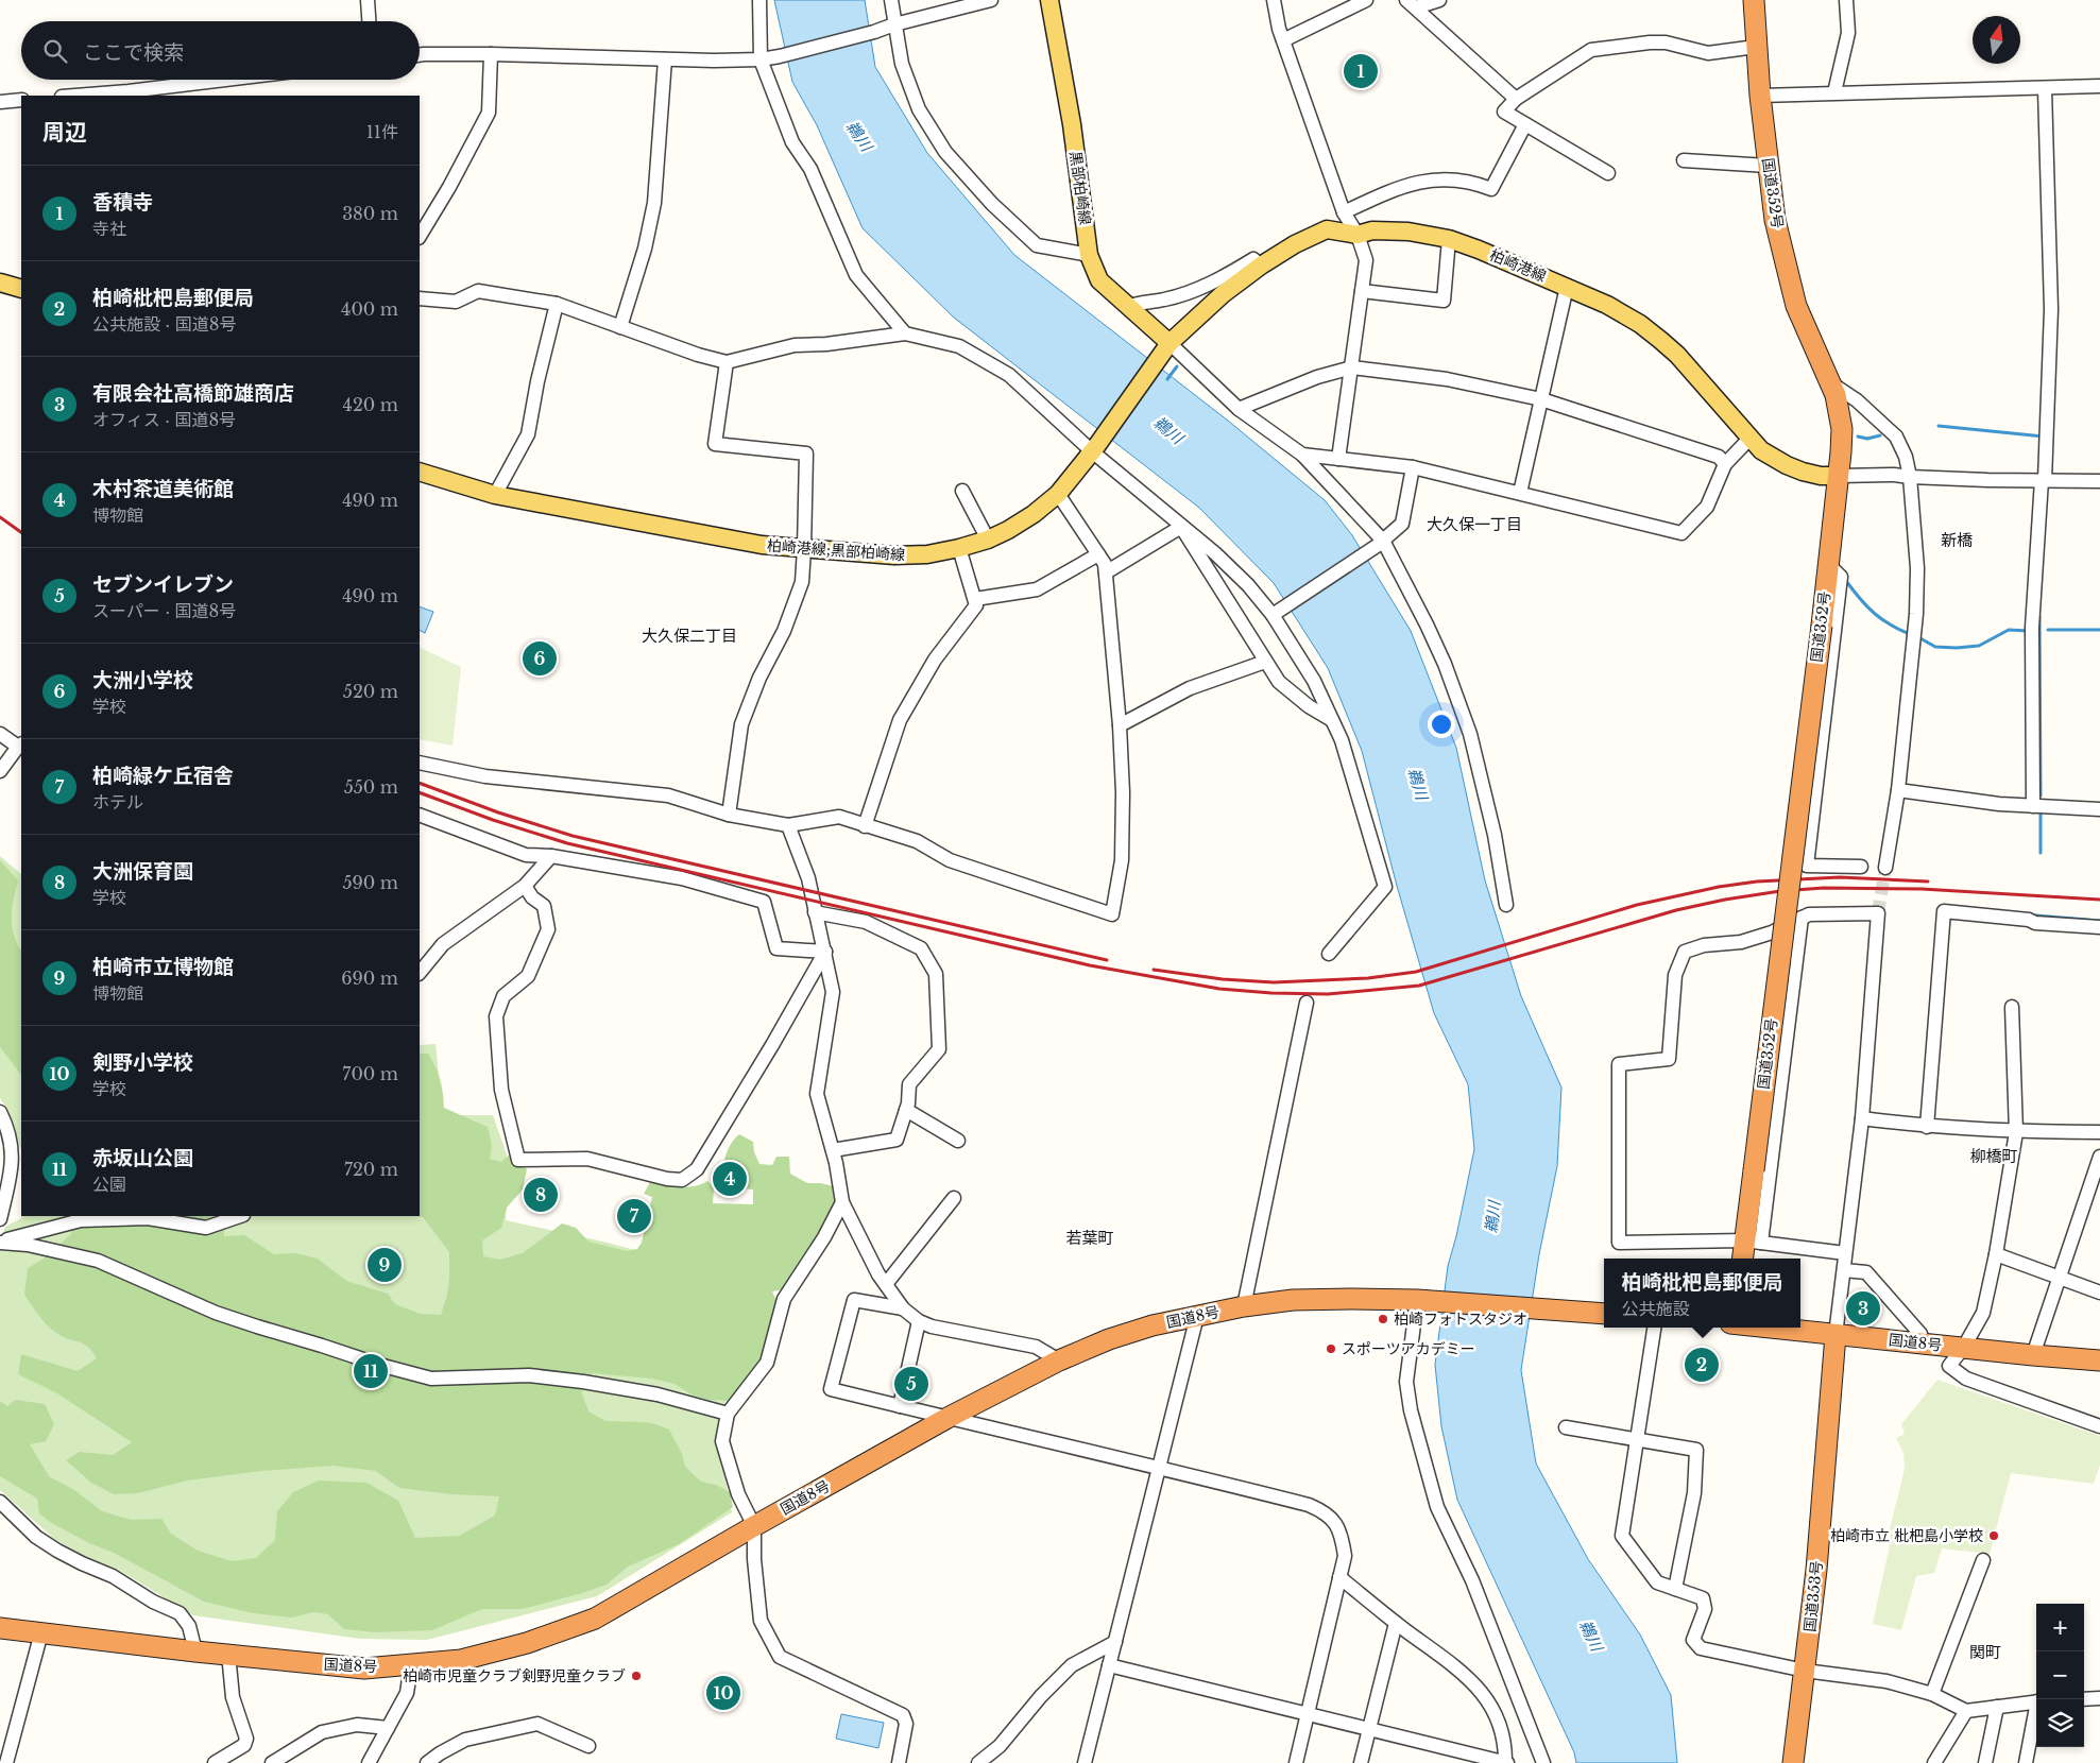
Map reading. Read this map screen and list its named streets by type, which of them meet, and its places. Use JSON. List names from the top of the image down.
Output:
{
  "streets": {
    "highway": ["国道352号", "国道8号", "国道353号"],
    "main road": ["黒部柏崎線", "柏崎港線", "柏崎港線;黒部柏崎線"]
  },
  "crossings": [
    ["黒部柏崎線", "柏崎港線"],
    ["黒部柏崎線", "柏崎港線;黒部柏崎線"],
    ["国道352号", "柏崎港線"],
    ["柏崎港線", "柏崎港線;黒部柏崎線"],
    ["国道8号", "国道353号"]
  ],
  "districts": [
    "大久保一丁目",
    "新橋",
    "大久保二丁目",
    "柳橋町",
    "若葉町",
    "関町"
  ],
  "water": ["鵜川"],
  "places": [
    "柏崎フォトスタジオ",
    "スポーツアカデミー",
    "柏崎市立 枇杷島小学校",
    "柏崎市児童クラブ剣野児童クラブ"
  ],
  "north": "top",
  "page": {
    "search": "ここで検索",
    "pins": [
      "1",
      "6",
      "4",
      "8",
      "7",
      "9",
      "3",
      "2",
      "11",
      "5",
      "10"
    ],
    "heading": ["周辺", "11件"],
    "list": [
      {
        "mark": "1",
        "name": "香積寺",
        "note": "寺社",
        "value": "380 m"
      },
      {
        "mark": "2",
        "name": "柏崎枇杷島郵便局",
        "note": "公共施設 · 国道8号",
        "value": "400 m"
      },
      {
        "mark": "3",
        "name": "有限会社高橋節雄商店",
        "note": "オフィス · 国道8号",
        "value": "420 m"
      },
      {
        "mark": "4",
        "name": "木村茶道美術館",
        "note": "博物館",
        "value": "490 m"
      },
      {
        "mark": "5",
        "name": "セブンイレブン",
        "note": "スーパー · 国道8号",
        "value": "490 m"
      },
      {
        "mark": "6",
        "name": "大洲小学校",
        "note": "学校",
        "value": "520 m"
      },
      {
        "mark": "7",
        "name": "柏崎緑ケ丘宿舎",
        "note": "ホテル",
        "value": "550 m"
      },
      {
        "mark": "8",
        "name": "大洲保育園",
        "note": "学校",
        "value": "590 m"
      },
      {
        "mark": "9",
        "name": "柏崎市立博物館",
        "note": "博物館",
        "value": "690 m"
      },
      {
        "mark": "10",
        "name": "剣野小学校",
        "note": "学校",
        "value": "700 m"
      },
      {
        "mark": "11",
        "name": "赤坂山公園",
        "note": "公園",
        "value": "720 m"
      }
    ],
    "popup": ["柏崎枇杷島郵便局", "公共施設"],
    "map_buttons": ["+", "−"]
  }
}
